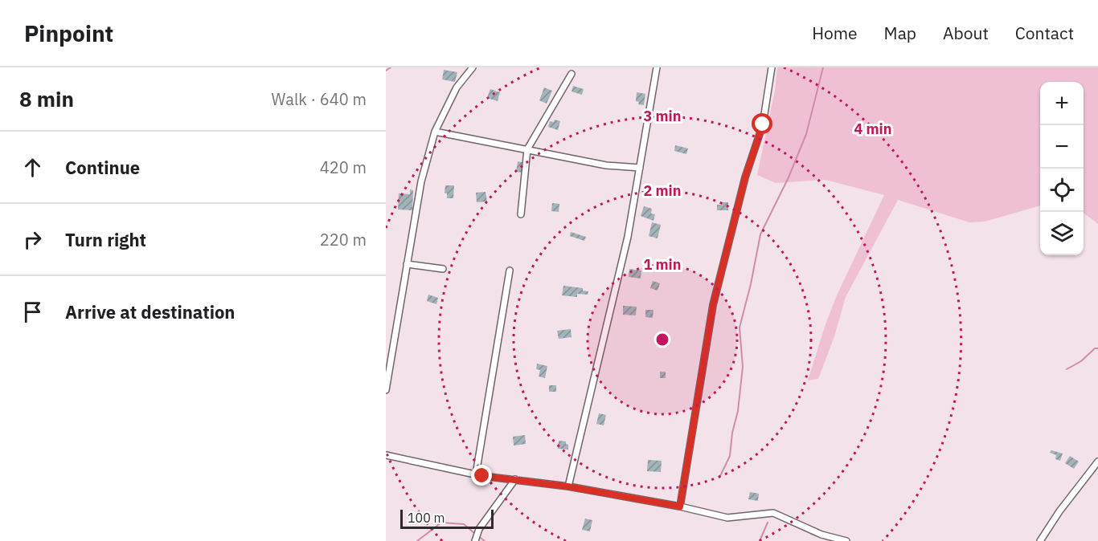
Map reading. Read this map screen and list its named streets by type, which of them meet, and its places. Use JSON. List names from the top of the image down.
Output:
{
  "scale_bar": "100 m",
  "page": {
    "header": "Pinpoint",
    "nav": [
      "Home",
      "Map",
      "About",
      "Contact"
    ],
    "heading": ["8 min", "Walk · 640 m"],
    "map_buttons": ["+", "−"],
    "list": [
      ["Continue", "420 m"],
      ["Turn right", "220 m"],
      "Arrive at destination"
    ],
    "scale": "100 m"
  },
  "rings": [
    "3 min",
    "4 min",
    "2 min",
    "1 min"
  ]
}
